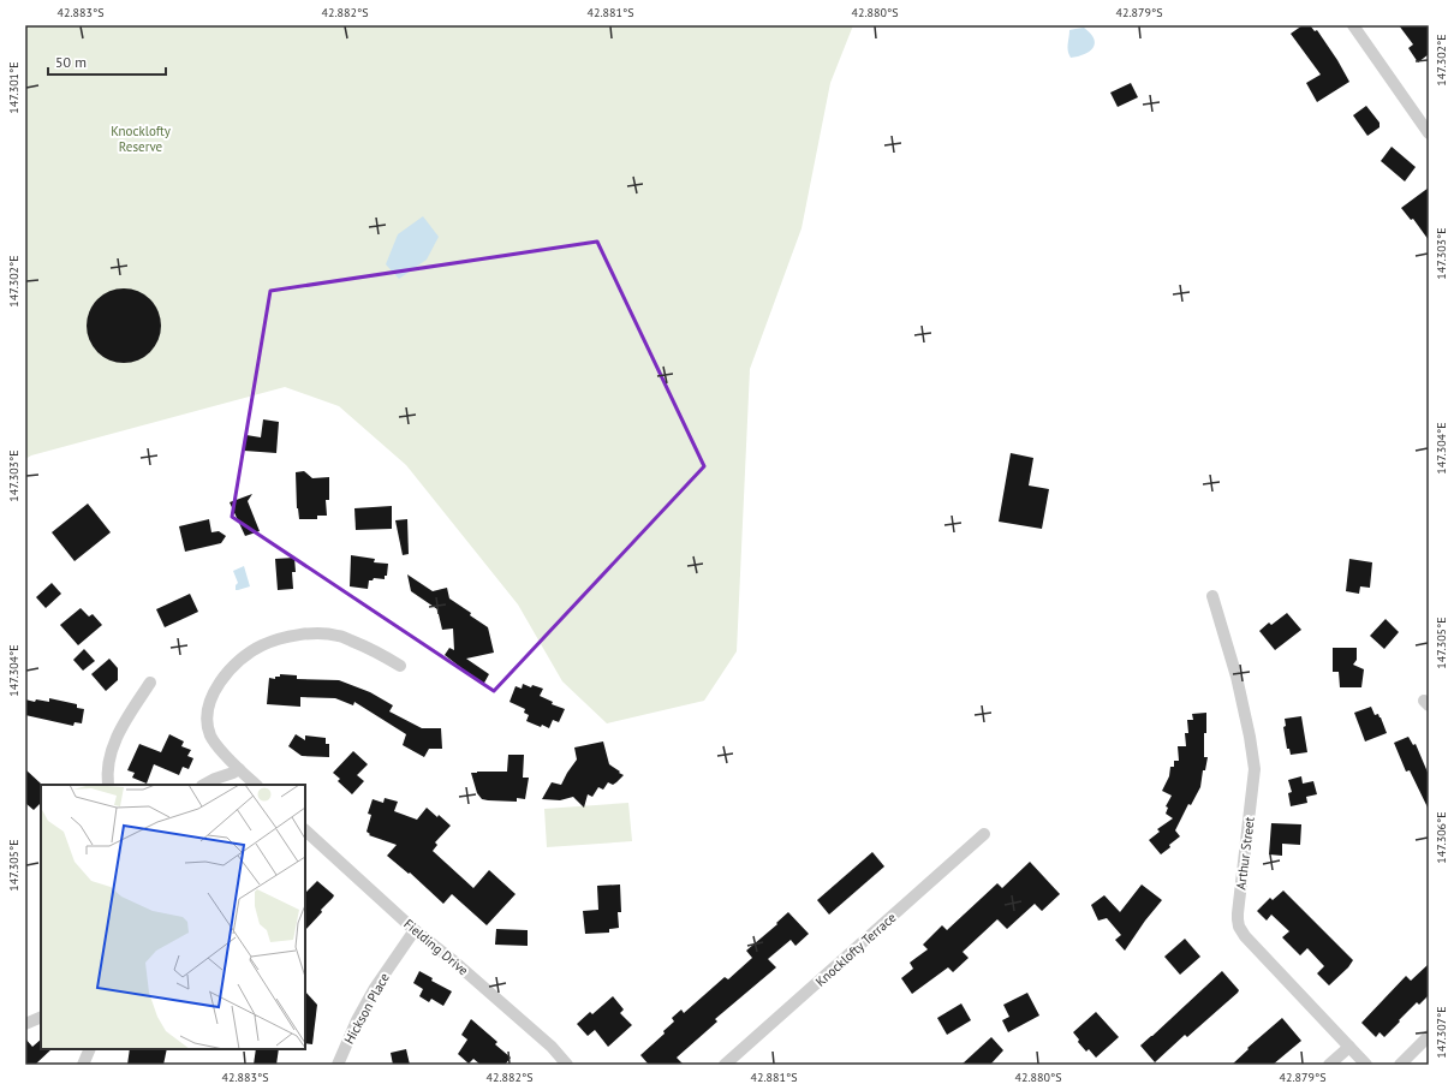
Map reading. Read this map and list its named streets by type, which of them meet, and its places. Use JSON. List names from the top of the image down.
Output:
{
  "streets": {
    "street": [
      "Arthur Street",
      "Fielding Drive",
      "Knocklofty Terrace",
      "Hickson Place"
    ]
  },
  "crossings": [
    ["Fielding Drive", "Hickson Place"]
  ],
  "parks": ["Knocklofty Reserve"],
  "scale_bar": "50 m",
  "coordinates": [
    "42.883°S",
    "42.882°S",
    "42.881°S",
    "42.880°S",
    "42.879°S",
    "147.302°E",
    "147.301°E",
    "147.303°E",
    "147.304°E",
    "147.305°E",
    "147.306°E",
    "147.307°E"
  ]
}
